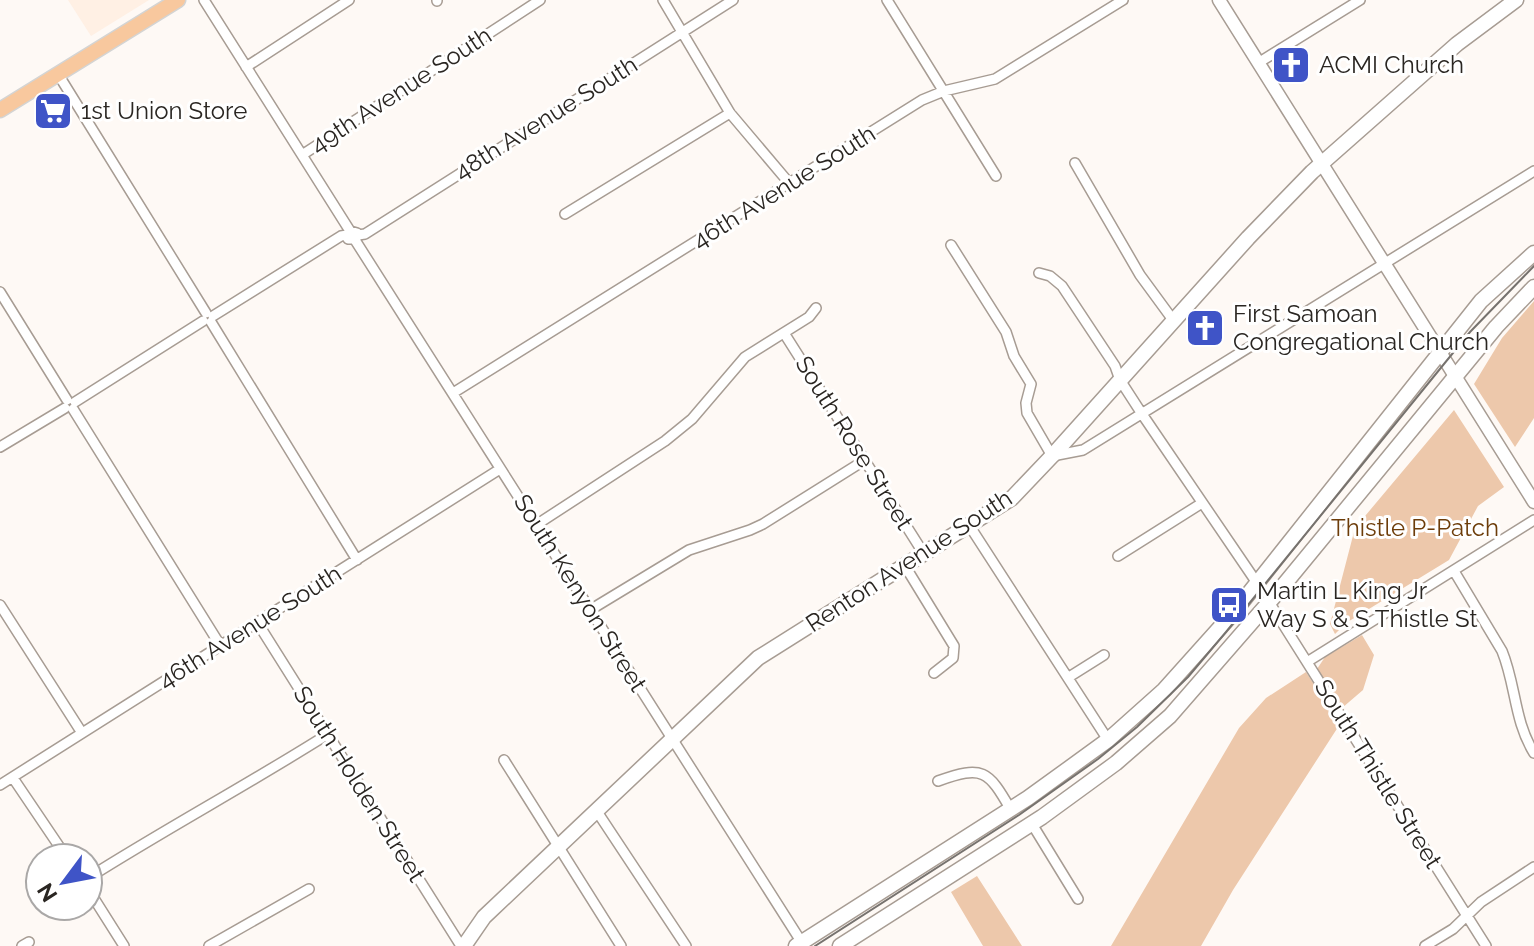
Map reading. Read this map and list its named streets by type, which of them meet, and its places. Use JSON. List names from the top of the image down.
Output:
{
  "streets": {
    "main road": ["Renton Avenue South"],
    "street": [
      "49th Avenue South",
      "48th Avenue South",
      "46th Avenue South",
      "South Rose Street",
      "South Kenyon Street",
      "South Thistle Street",
      "South Holden Street"
    ]
  },
  "crossings": [
    ["49th Avenue South", "South Kenyon Street"],
    ["48th Avenue South", "South Kenyon Street"],
    ["46th Avenue South", "South Kenyon Street"],
    ["46th Avenue South", "South Holden Street"],
    ["South Rose Street", "Renton Avenue South"],
    ["Renton Avenue South", "South Kenyon Street"],
    ["Renton Avenue South", "South Holden Street"]
  ],
  "parks": ["Thistle P-Patch"],
  "places": {
    "church": ["ACMI Church", "First Samoan Congregational Church"],
    "supermarket": ["1st Union Store"],
    "bus stop": ["Martin L King Jr Way S & S Thistle St"]
  },
  "north": "bottom left"
}
